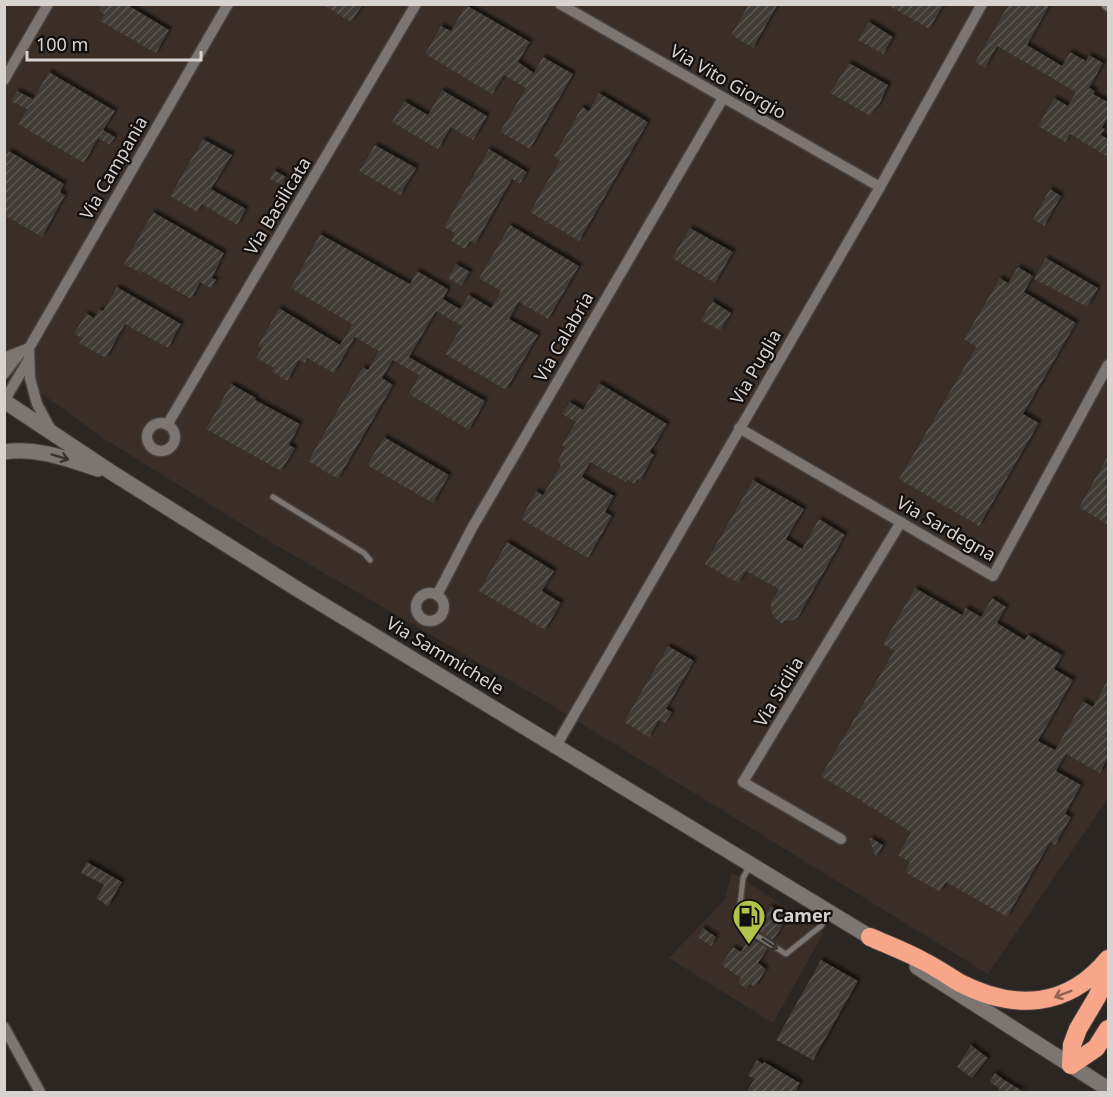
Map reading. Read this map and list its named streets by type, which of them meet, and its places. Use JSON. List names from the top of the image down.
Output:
{
  "streets": {
    "main road": ["Via Sammichele"],
    "street": [
      "Via Vito Giorgio",
      "Via Campania",
      "Via Basilicata",
      "Via Calabria",
      "Via Puglia",
      "Via Sardegna",
      "Via Sicilia"
    ]
  },
  "crossings": [
    ["Via Vito Giorgio", "Via Calabria"],
    ["Via Vito Giorgio", "Via Puglia"],
    ["Via Campania", "Via Sammichele"],
    ["Via Puglia", "Via Sardegna"],
    ["Via Puglia", "Via Sammichele"],
    ["Via Sardegna", "Via Sicilia"]
  ],
  "places": {
    "fuel station": ["Camer"]
  },
  "scale_bar": "100 m"
}
